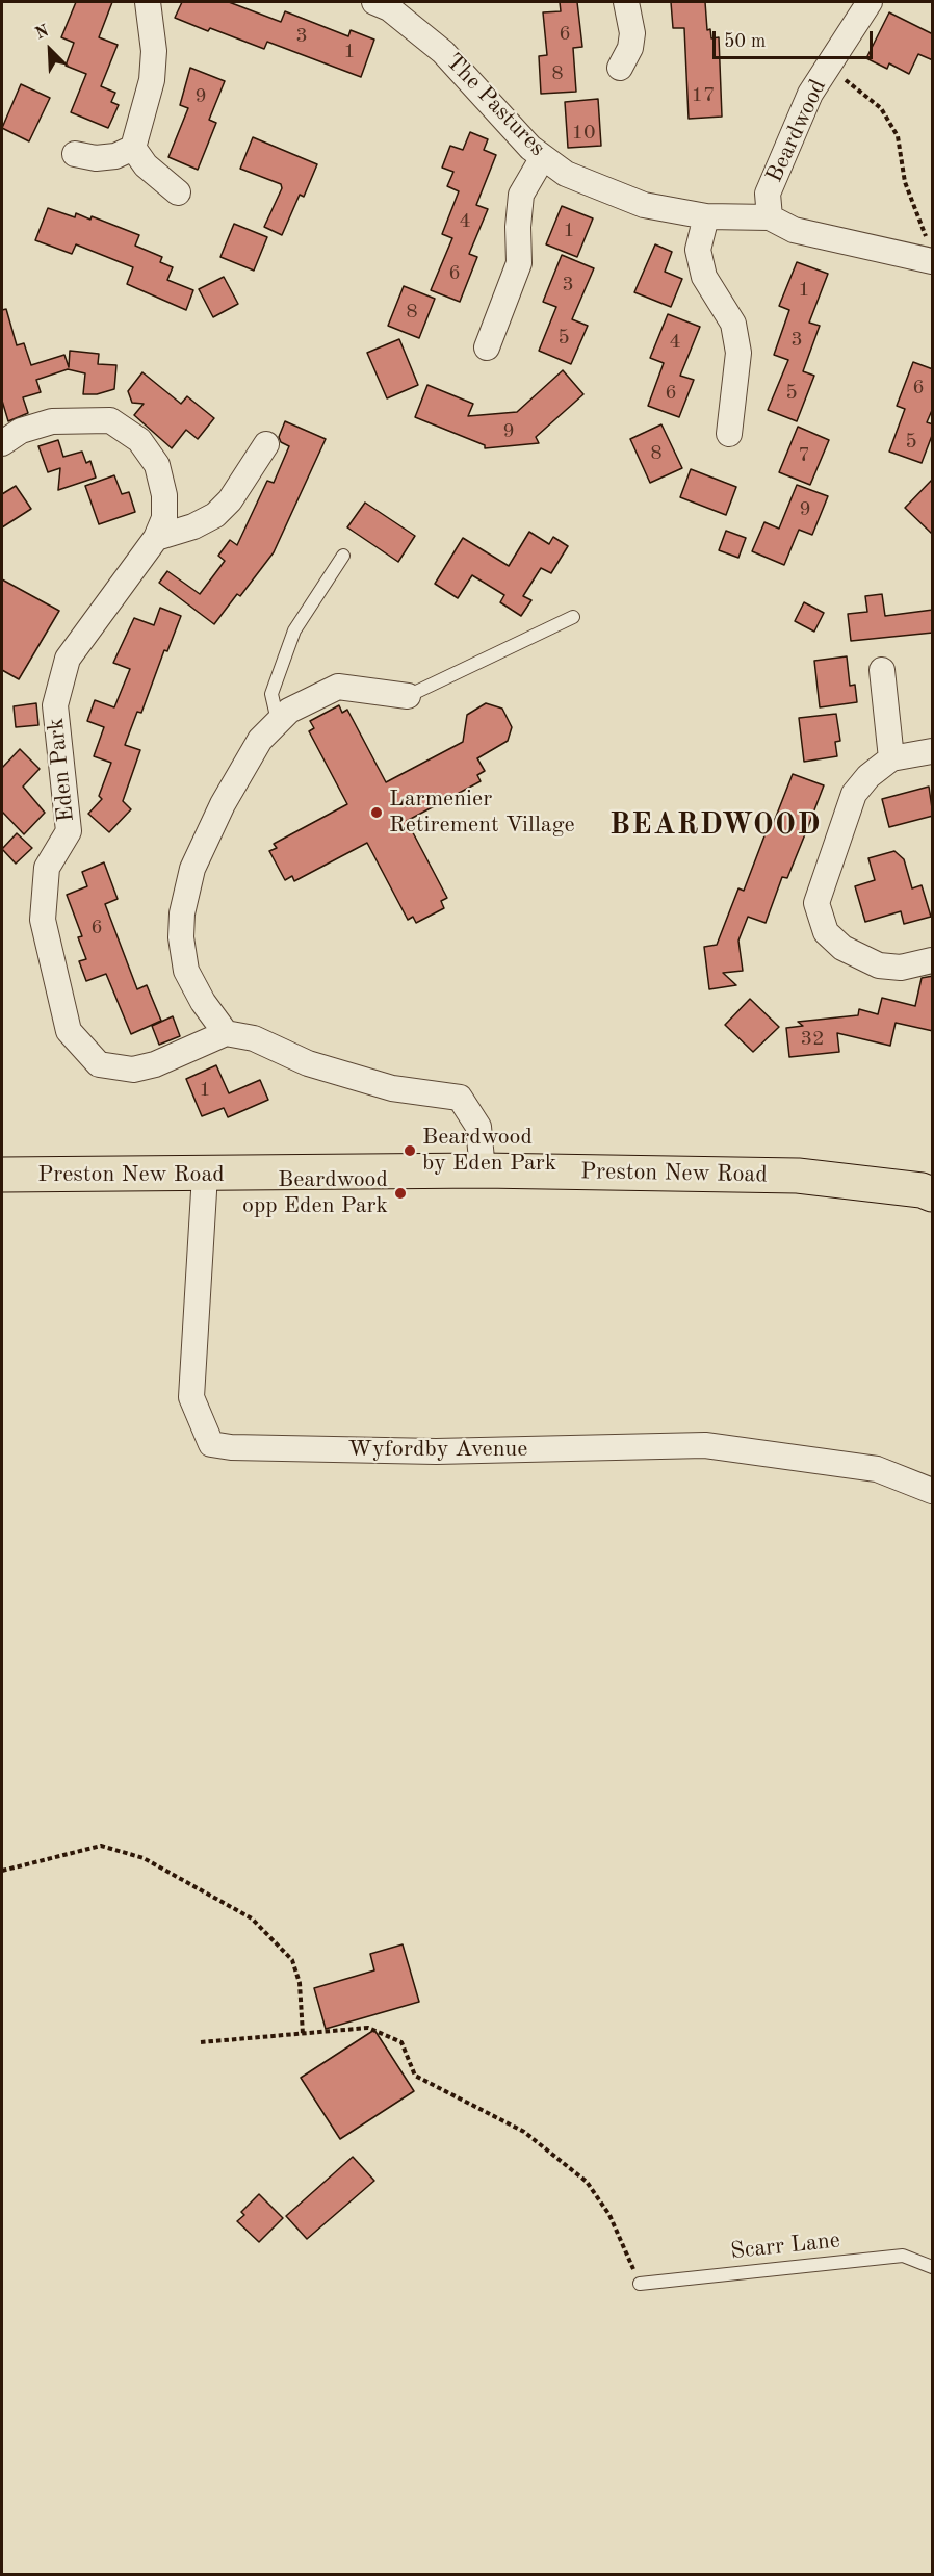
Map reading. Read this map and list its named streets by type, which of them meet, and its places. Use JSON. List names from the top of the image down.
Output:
{
  "streets": {
    "highway": ["Preston New Road"],
    "street": [
      "The Pastures",
      "Beardwood",
      "Eden Park",
      "Wyfordby Avenue"
    ],
    "lane": ["Scarr Lane"]
  },
  "crossings": [
    ["The Pastures", "Beardwood"],
    ["Preston New Road", "Wyfordby Avenue"]
  ],
  "districts": ["BEARDWOOD"],
  "places": ["Larmenier Retirement Village", "Beardwood by Eden Park", "Beardwood opp Eden Park"],
  "house_numbers": [
    "6",
    "3",
    "1",
    "8",
    "17",
    "9",
    "10",
    "4",
    "1",
    "6",
    "3",
    "1",
    "8",
    "5",
    "3",
    "4",
    "6",
    "6",
    "5",
    "9",
    "5",
    "8",
    "7",
    "9",
    "6",
    "32",
    "1"
  ],
  "scale_bar": "50 m",
  "north": "top left"
}
